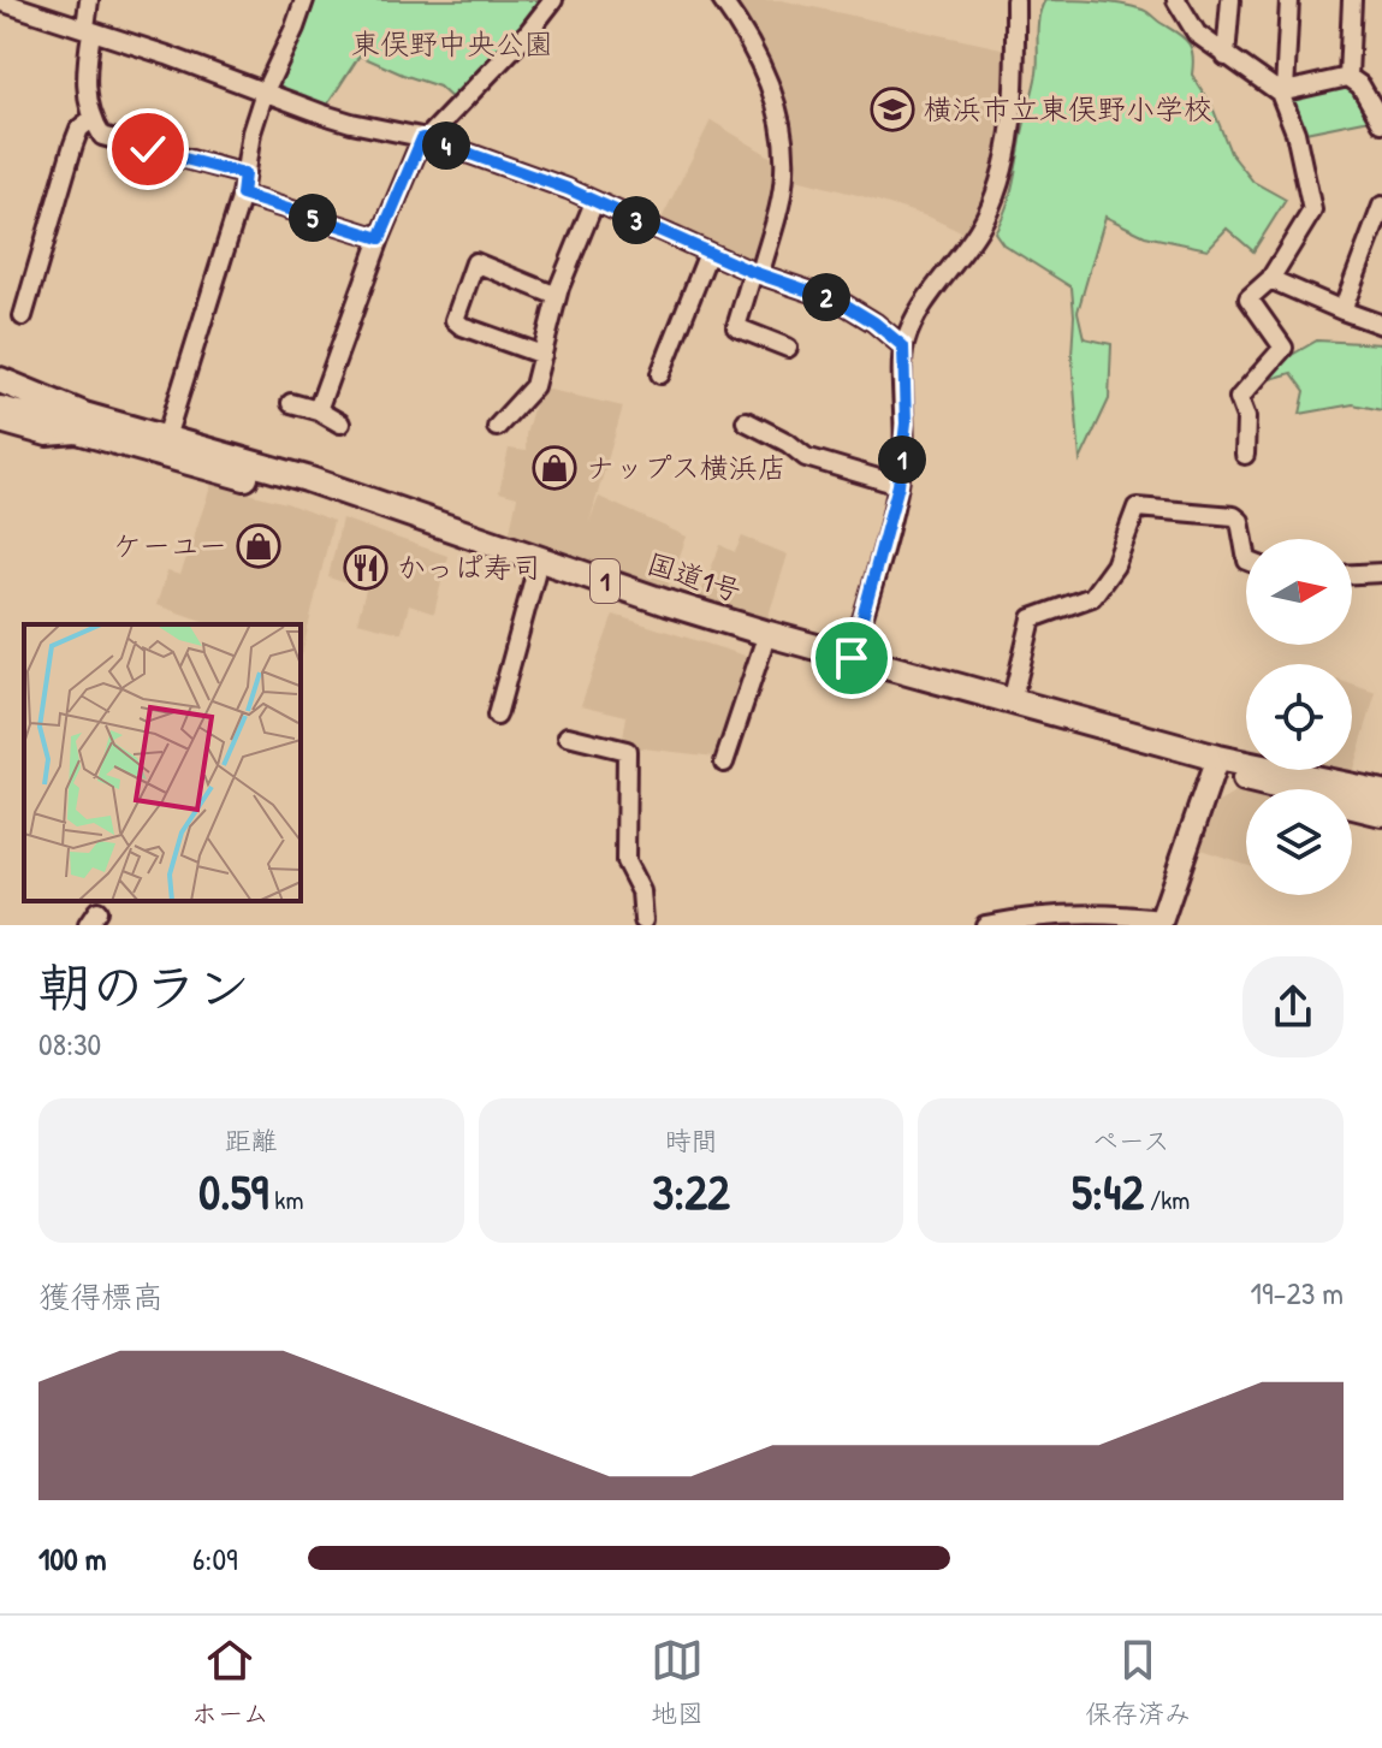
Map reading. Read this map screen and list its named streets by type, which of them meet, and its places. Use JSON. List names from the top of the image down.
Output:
{
  "streets": {
    "highway": ["国道1号", "1"]
  },
  "crossings": [
    ["国道1号", "1"]
  ],
  "parks": ["東俣野中央公園"],
  "places": {
    "school or university": ["横浜市立東俣野小学校"],
    "shop": ["ナップス横浜店", "ケーユー"],
    "restaurant": ["かっぱ寿司"]
  },
  "north": "right",
  "page": {
    "pins": [
      "4",
      "5",
      "3",
      "2",
      "1"
    ],
    "heading": ["朝のラン", "08:30"],
    "stats": [
      ["距離", "0.59 km"],
      ["時間", "3:22"],
      ["ペース", "5:42 /km"]
    ],
    "chart": ["獲得標高", "19–23 m"],
    "list": [
      {
        "name": "100 m",
        "note": "6:09"
      }
    ],
    "tabs": ["ホーム", "地図", "保存済み"]
  }
}
